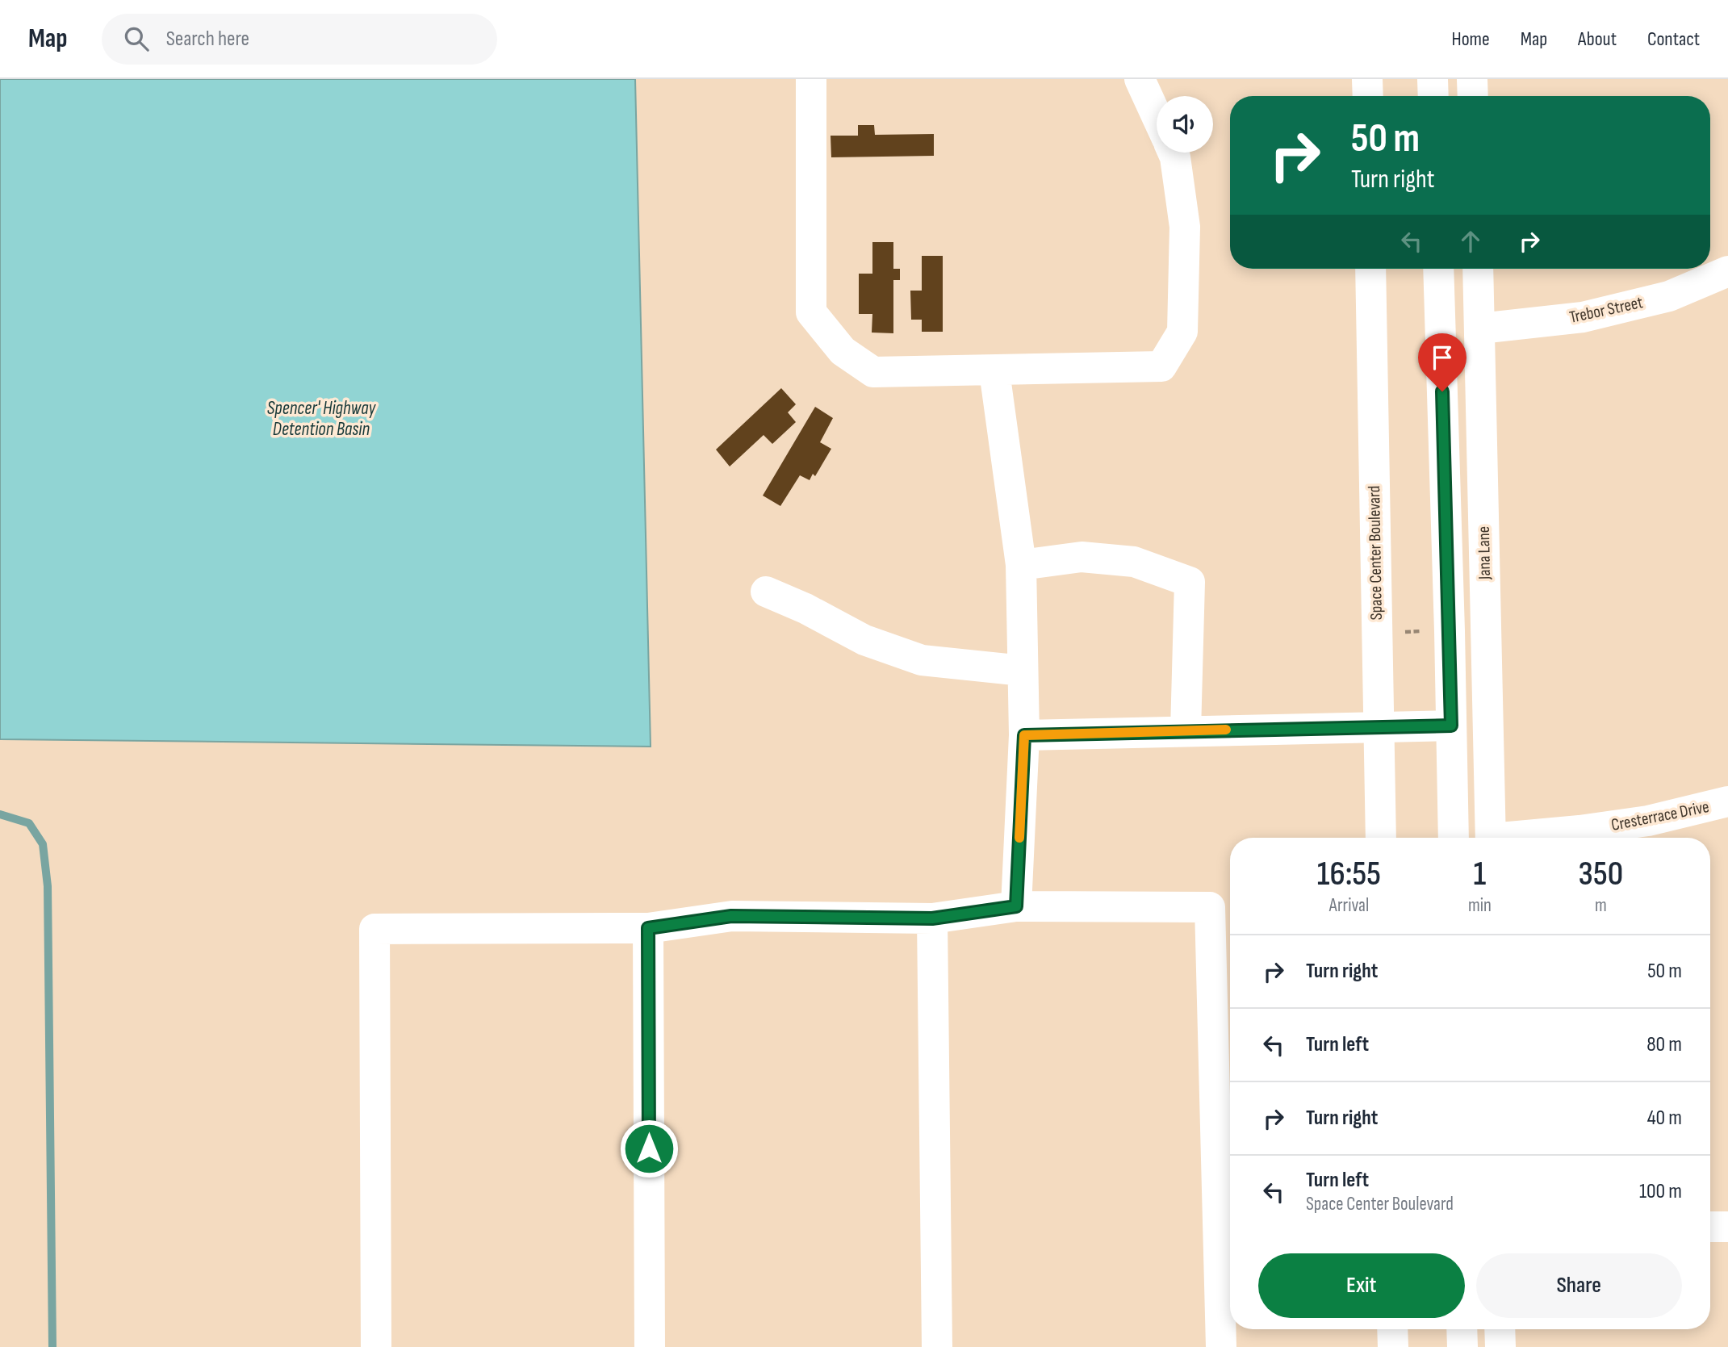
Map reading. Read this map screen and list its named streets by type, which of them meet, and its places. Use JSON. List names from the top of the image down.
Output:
{
  "streets": {
    "street": [
      "Trebor Street",
      "Space Center Boulevard",
      "Jana Lane",
      "Cresterrace Drive"
    ]
  },
  "crossings": [
    ["Trebor Street", "Jana Lane"]
  ],
  "water": ["Spencer' Highway Detention Basin"],
  "page": {
    "header": "Map",
    "search": "Search here",
    "nav": [
      "Home",
      "Map",
      "About",
      "Contact"
    ],
    "turn": ["50 m", "Turn right"],
    "eta": [
      "16:55",
      "Arrival",
      "1",
      "min",
      "350",
      "m"
    ],
    "list": [
      {
        "name": "Turn right",
        "value": "50 m"
      },
      {
        "name": "Turn left",
        "value": "80 m"
      },
      {
        "name": "Turn right",
        "value": "40 m"
      },
      {
        "name": "Turn left",
        "note": "Space Center Boulevard",
        "value": "100 m"
      }
    ],
    "buttons": ["Exit", "Share"]
  }
}
